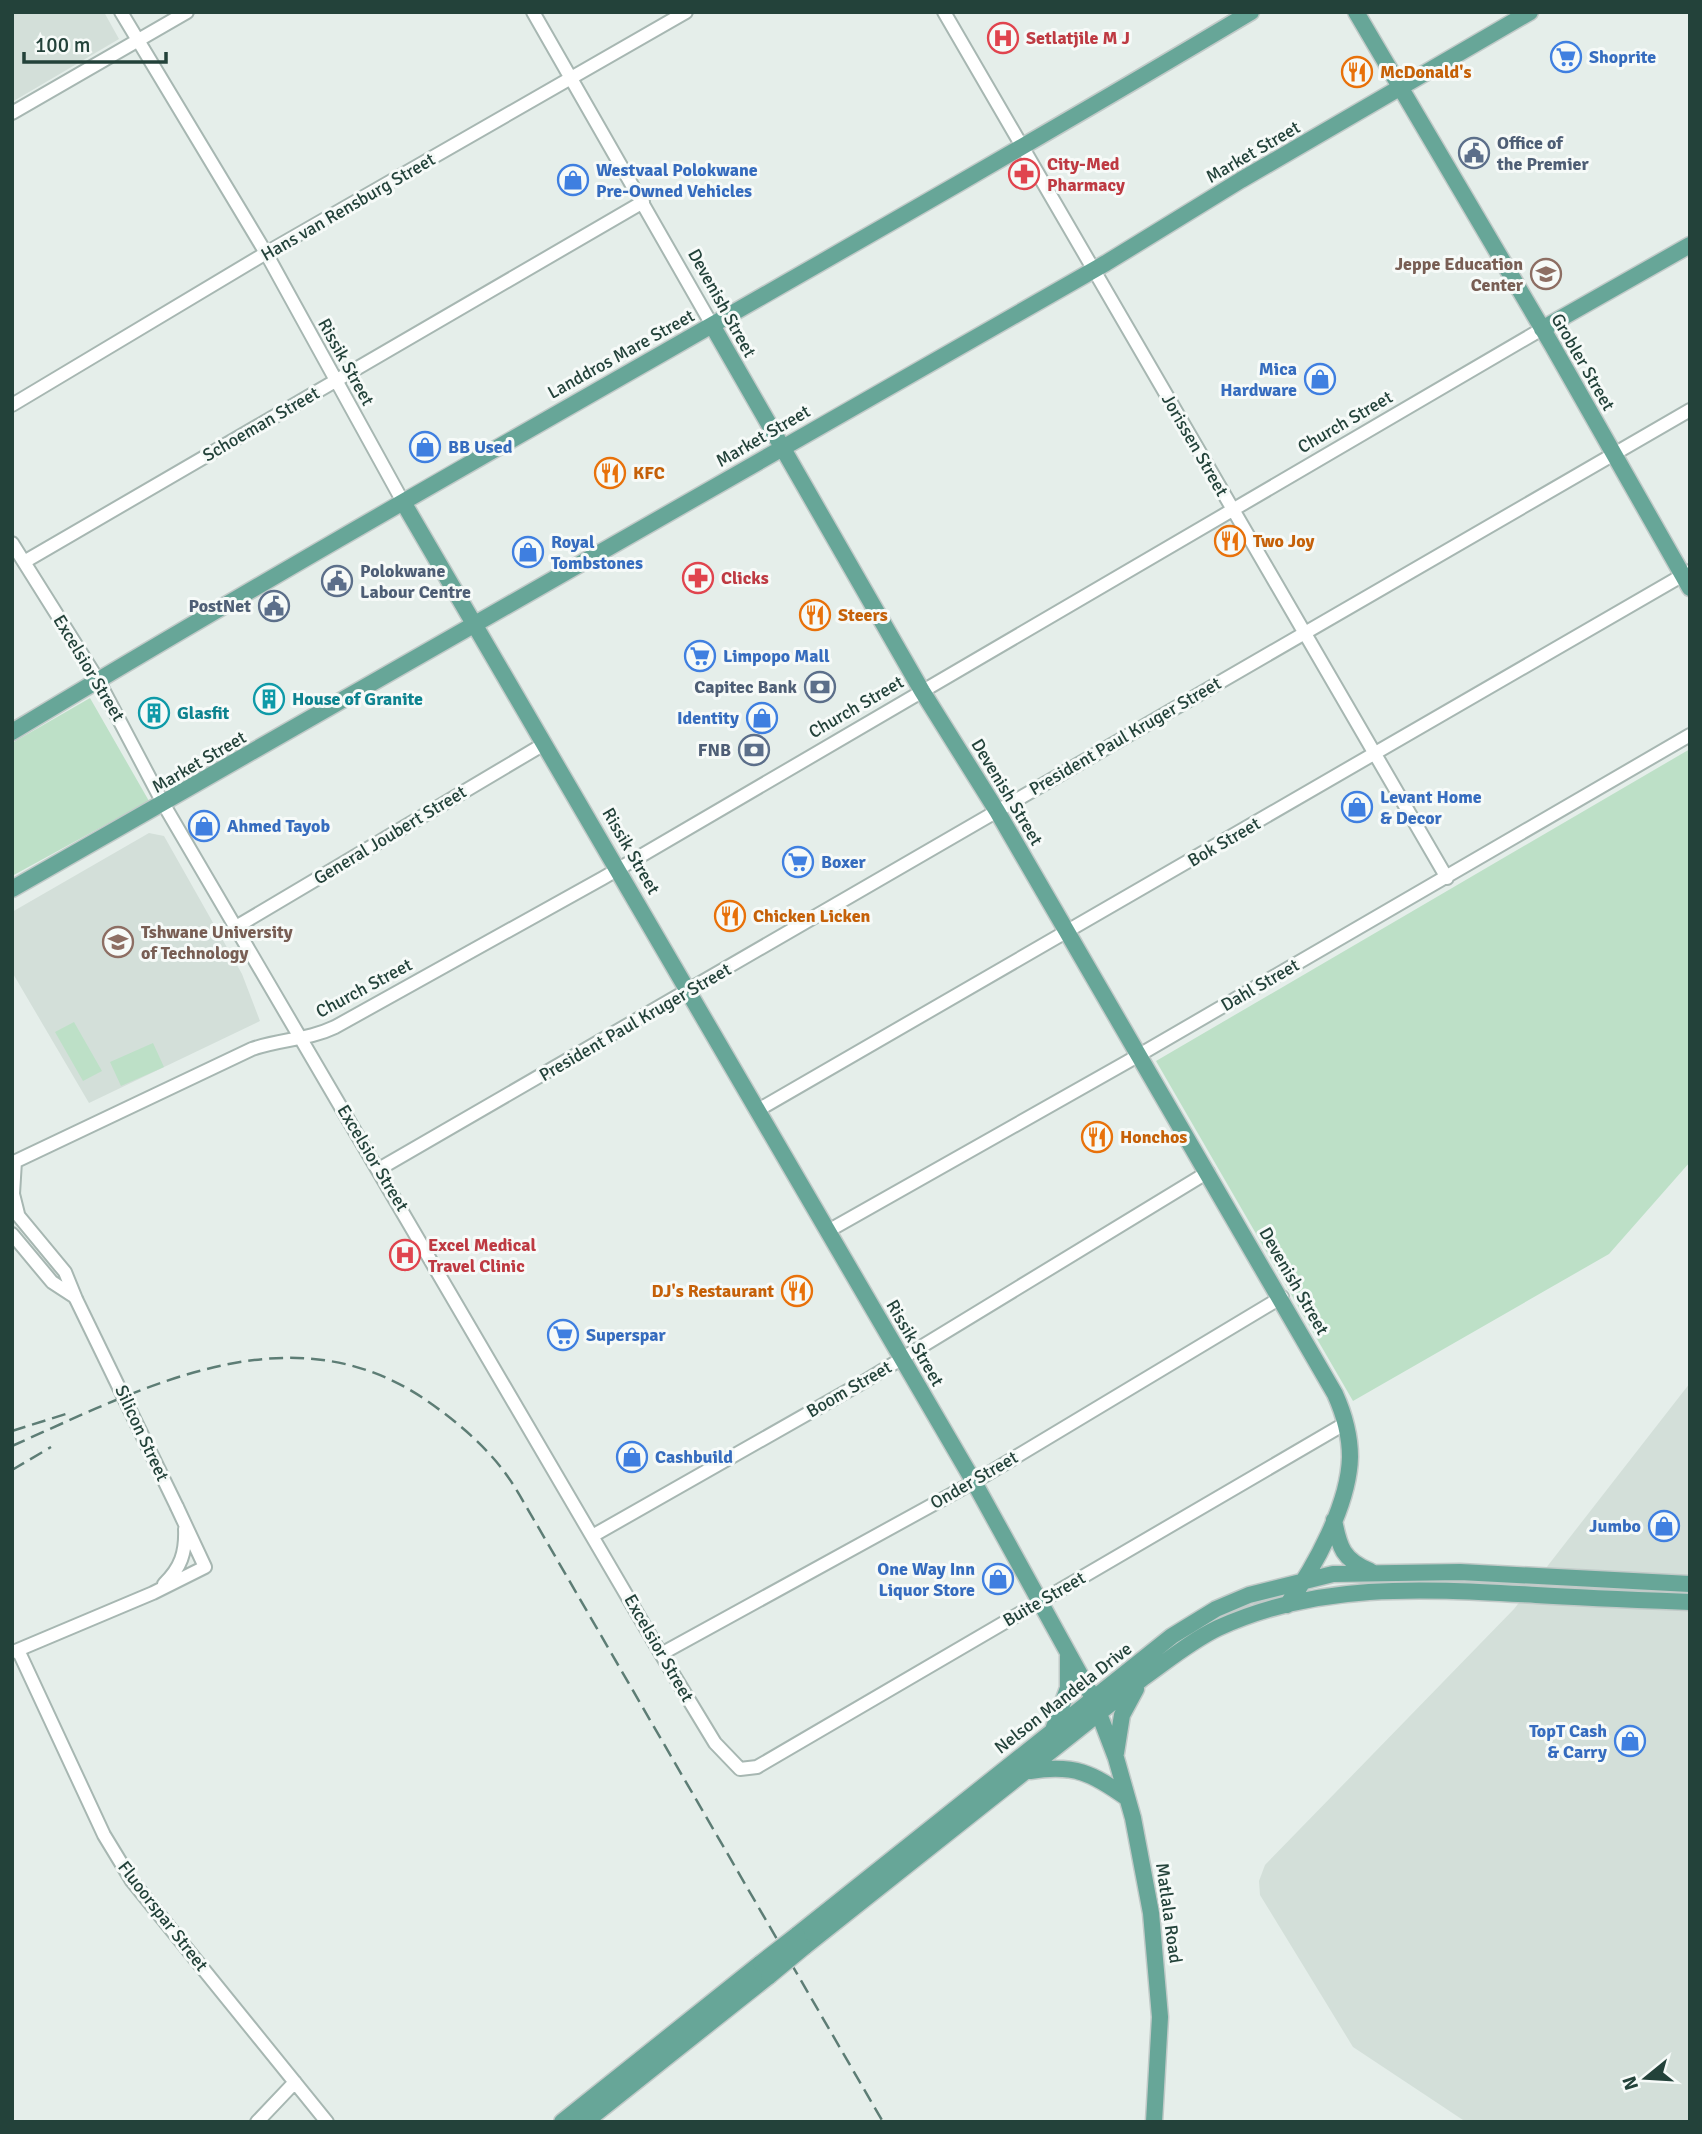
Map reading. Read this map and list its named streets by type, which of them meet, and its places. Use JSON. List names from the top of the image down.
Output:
{
  "streets": {
    "main road": [
      "Market Street",
      "Devenish Street",
      "Landdros Mare Street",
      "Rissik Street",
      "Grobler Street",
      "Church Street",
      "Nelson Mandela Drive",
      "Matlala Road"
    ],
    "street": [
      "Hans van Rensburg Street",
      "Schoeman Street",
      "Jorissen Street",
      "Excelsior Street",
      "President Paul Kruger Street",
      "General Joubert Street",
      "Bok Street",
      "Dahl Street",
      "Boom Street",
      "Silicon Street",
      "Onder Street",
      "Buite Street",
      "Fluoorspar Street"
    ]
  },
  "crossings": [
    ["Market Street", "Devenish Street"],
    ["Market Street", "Rissik Street"],
    ["Market Street", "Grobler Street"],
    ["Market Street", "Jorissen Street"],
    ["Market Street", "Excelsior Street"],
    ["Hans van Rensburg Street", "Devenish Street"],
    ["Hans van Rensburg Street", "Rissik Street"],
    ["Devenish Street", "Landdros Mare Street"],
    ["Devenish Street", "Church Street"],
    ["Devenish Street", "Schoeman Street"],
    ["Devenish Street", "President Paul Kruger Street"],
    ["Devenish Street", "Bok Street"],
    ["Devenish Street", "Dahl Street"],
    ["Devenish Street", "Boom Street"],
    ["Devenish Street", "Onder Street"],
    ["Devenish Street", "Buite Street"],
    ["Devenish Street", "Nelson Mandela Drive"],
    ["Landdros Mare Street", "Rissik Street"],
    ["Landdros Mare Street", "Jorissen Street"],
    ["Landdros Mare Street", "Excelsior Street"],
    ["Rissik Street", "Church Street"],
    ["Rissik Street", "Schoeman Street"],
    ["Rissik Street", "President Paul Kruger Street"],
    ["Rissik Street", "General Joubert Street"],
    ["Rissik Street", "Bok Street"],
    ["Rissik Street", "Dahl Street"],
    ["Rissik Street", "Boom Street"],
    ["Rissik Street", "Onder Street"],
    ["Rissik Street", "Buite Street"],
    ["Rissik Street", "Nelson Mandela Drive"],
    ["Rissik Street", "Matlala Road"],
    ["Grobler Street", "Church Street"],
    ["Grobler Street", "President Paul Kruger Street"],
    ["Grobler Street", "Bok Street"],
    ["Church Street", "Jorissen Street"],
    ["Church Street", "Excelsior Street"],
    ["Church Street", "Silicon Street"],
    ["Schoeman Street", "Excelsior Street"],
    ["Jorissen Street", "President Paul Kruger Street"],
    ["Jorissen Street", "Bok Street"],
    ["Jorissen Street", "Dahl Street"],
    ["Excelsior Street", "President Paul Kruger Street"],
    ["Excelsior Street", "General Joubert Street"],
    ["Excelsior Street", "Boom Street"],
    ["Excelsior Street", "Onder Street"],
    ["Excelsior Street", "Buite Street"],
    ["Nelson Mandela Drive", "Matlala Road"]
  ],
  "places": {
    "hospital": ["Setlatjile M J", "Excel Medical Travel Clinic"],
    "supermarket": [
      "Shoprite",
      "Limpopo Mall",
      "Boxer",
      "Superspar"
    ],
    "restaurant": [
      "McDonald's",
      "KFC",
      "Two Joy",
      "Steers",
      "Chicken Licken",
      "Honchos",
      "DJ's Restaurant"
    ],
    "public building": ["Office of the Premier", "Polokwane Labour Centre", "PostNet"],
    "pharmacy": ["City-Med Pharmacy", "Clicks"],
    "shop": [
      "Westvaal Polokwane Pre-Owned Vehicles",
      "Mica Hardware",
      "BB Used",
      "Royal Tombstones",
      "Identity",
      "Levant Home & Decor",
      "Ahmed Tayob",
      "Cashbuild",
      "Jumbo",
      "One Way Inn Liquor Store",
      "TopT Cash & Carry"
    ],
    "school or university": ["Jeppe Education Center", "Tshwane University of Technology"],
    "bank": ["Capitec Bank", "FNB"],
    "building": ["House of Granite", "Glasfit"]
  },
  "scale_bar": "100 m",
  "north": "left"
}
